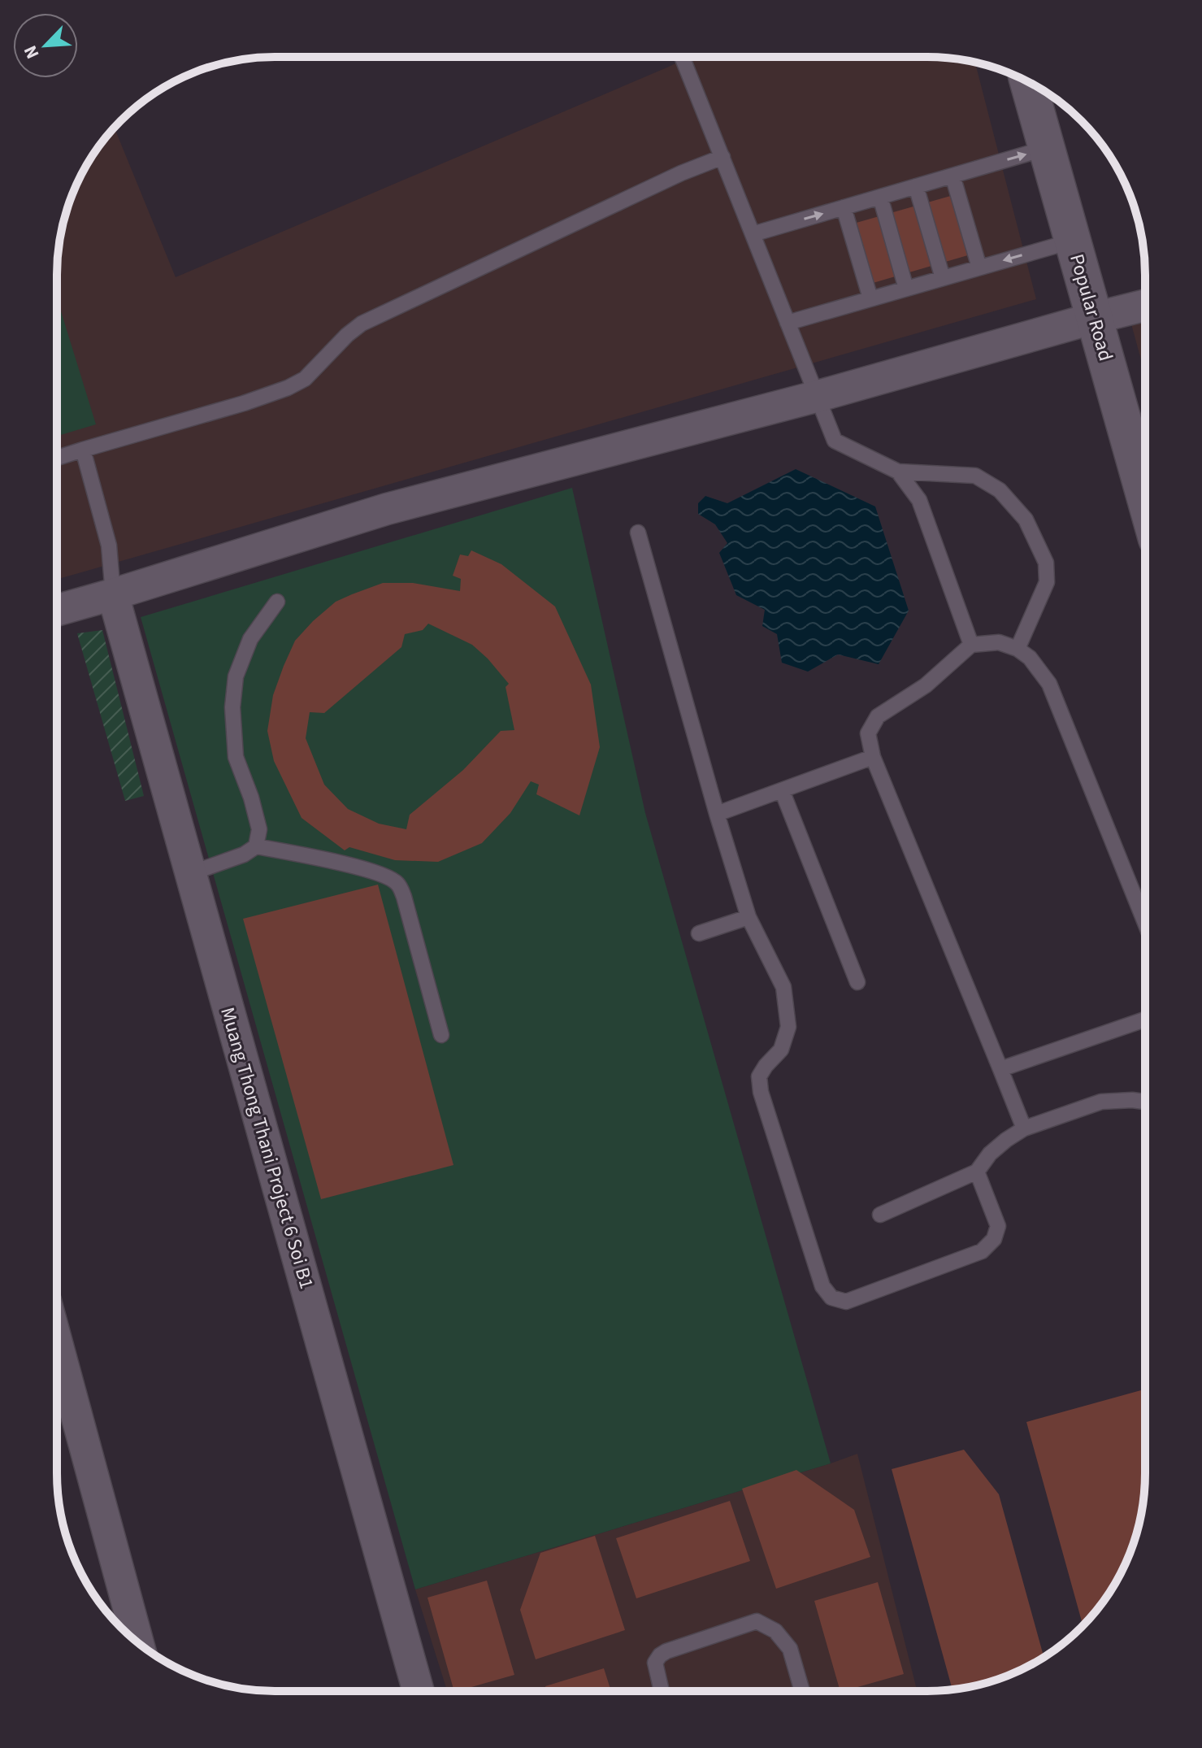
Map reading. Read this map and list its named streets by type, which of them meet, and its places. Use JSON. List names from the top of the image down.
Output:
{
  "streets": {
    "street": ["Popular Road", "Muang Thong Thani Project 6 Soi B1"]
  },
  "north": "bottom left"
}
